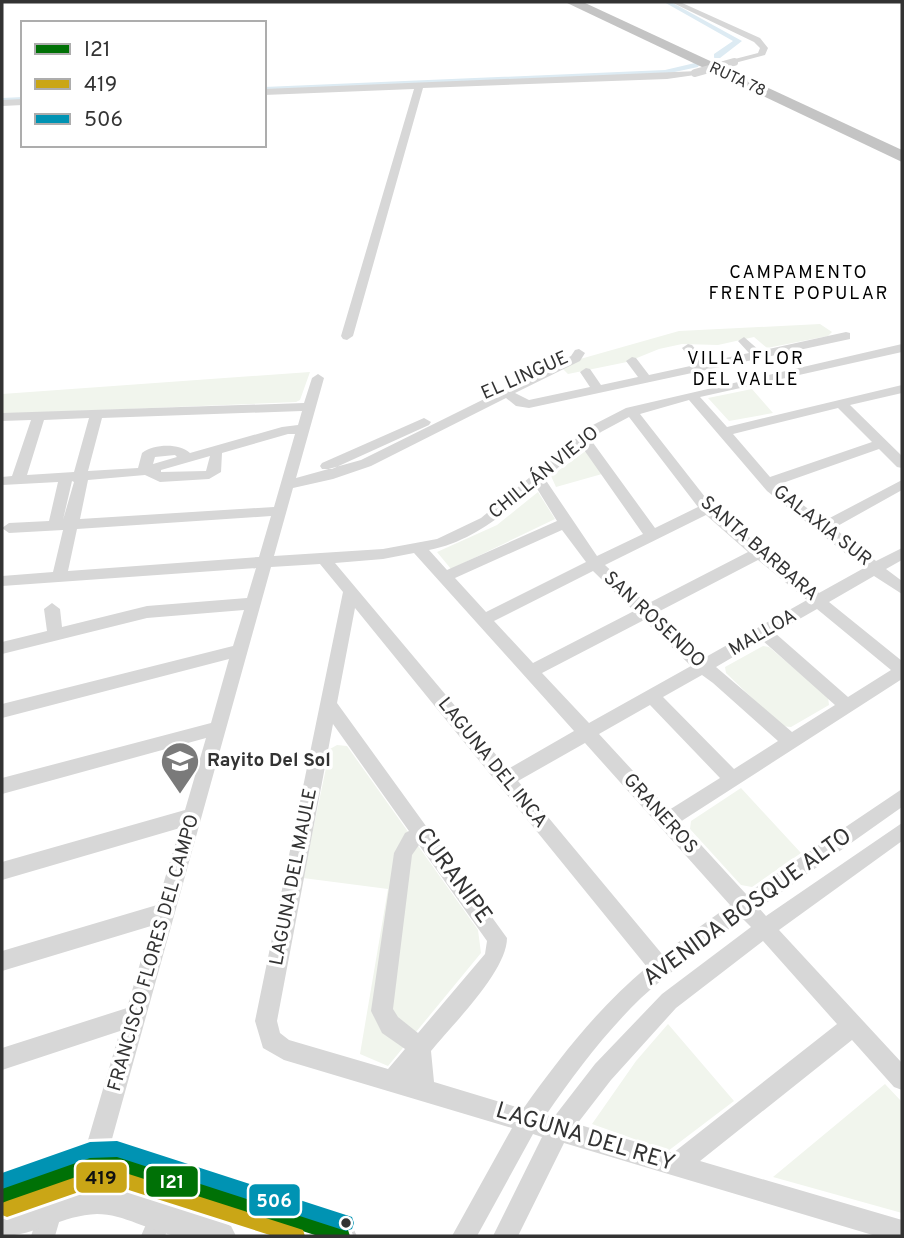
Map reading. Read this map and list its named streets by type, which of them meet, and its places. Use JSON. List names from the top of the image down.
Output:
{
  "streets": {
    "highway": ["RUTA 78"],
    "street": [
      "EL LINGUE",
      "CHILLÁN VIEJO",
      "GALAXIA SUR",
      "SANTA BARBARA",
      "SAN ROSENDO",
      "MALLOA",
      "LAGUNA DEL INCA",
      "GRANEROS",
      "CURANIPE",
      "LAGUNA DEL MAULE",
      "AVENIDA BOSQUE ALTO",
      "FRANCISCO FLORES DEL CAMPO",
      "LAGUNA DEL REY"
    ]
  },
  "crossings": [
    ["EL LINGUE", "FRANCISCO FLORES DEL CAMPO"],
    ["CHILLÁN VIEJO", "GALAXIA SUR"],
    ["CHILLÁN VIEJO", "SANTA BARBARA"],
    ["CHILLÁN VIEJO", "SAN ROSENDO"],
    ["CHILLÁN VIEJO", "LAGUNA DEL INCA"],
    ["CHILLÁN VIEJO", "GRANEROS"],
    ["CHILLÁN VIEJO", "FRANCISCO FLORES DEL CAMPO"],
    ["GALAXIA SUR", "MALLOA"],
    ["SANTA BARBARA", "MALLOA"],
    ["SAN ROSENDO", "MALLOA"],
    ["MALLOA", "LAGUNA DEL INCA"],
    ["MALLOA", "GRANEROS"],
    ["LAGUNA DEL INCA", "LAGUNA DEL MAULE"],
    ["LAGUNA DEL INCA", "AVENIDA BOSQUE ALTO"],
    ["GRANEROS", "AVENIDA BOSQUE ALTO"],
    ["CURANIPE", "LAGUNA DEL MAULE"],
    ["CURANIPE", "LAGUNA DEL REY"],
    ["LAGUNA DEL MAULE", "LAGUNA DEL REY"],
    ["AVENIDA BOSQUE ALTO", "LAGUNA DEL REY"]
  ],
  "districts": ["CAMPAMENTO FRENTE POPULAR", "VILLA FLOR DEL VALLE"],
  "places": {
    "school or university": ["Rayito Del Sol"]
  },
  "lines": ["transit line 506", "transit line I21", "transit line 419"],
  "legend": ["I21", "419", "506"]
}
